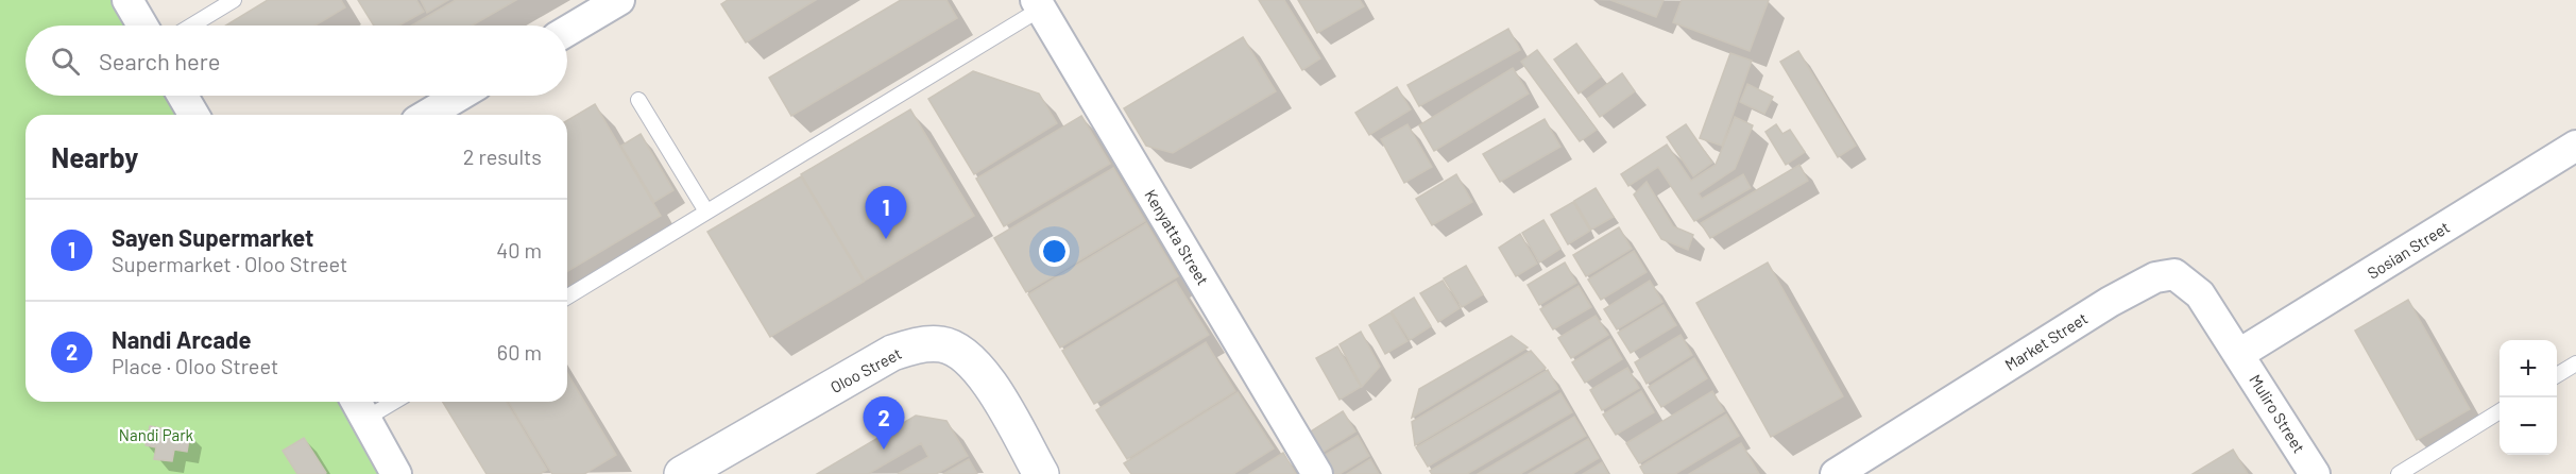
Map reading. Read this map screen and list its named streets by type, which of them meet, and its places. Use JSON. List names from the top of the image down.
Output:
{
  "streets": {
    "street": [
      "Kenyatta Street",
      "Sosian Street",
      "Market Street",
      "Oloo Street",
      "Muliro Street"
    ]
  },
  "crossings": [
    ["Sosian Street", "Market Street"],
    ["Sosian Street", "Muliro Street"],
    ["Market Street", "Muliro Street"]
  ],
  "parks": ["Nandi Park"],
  "page": {
    "search": "Search here",
    "heading": ["Nearby", "2 results"],
    "pins": ["1", "2"],
    "list": [
      {
        "mark": "1",
        "name": "Sayen Supermarket",
        "note": "Supermarket · Oloo Street",
        "value": "40 m"
      },
      {
        "mark": "2",
        "name": "Nandi Arcade",
        "note": "Place · Oloo Street",
        "value": "60 m"
      }
    ],
    "map_buttons": ["+", "−"]
  }
}
